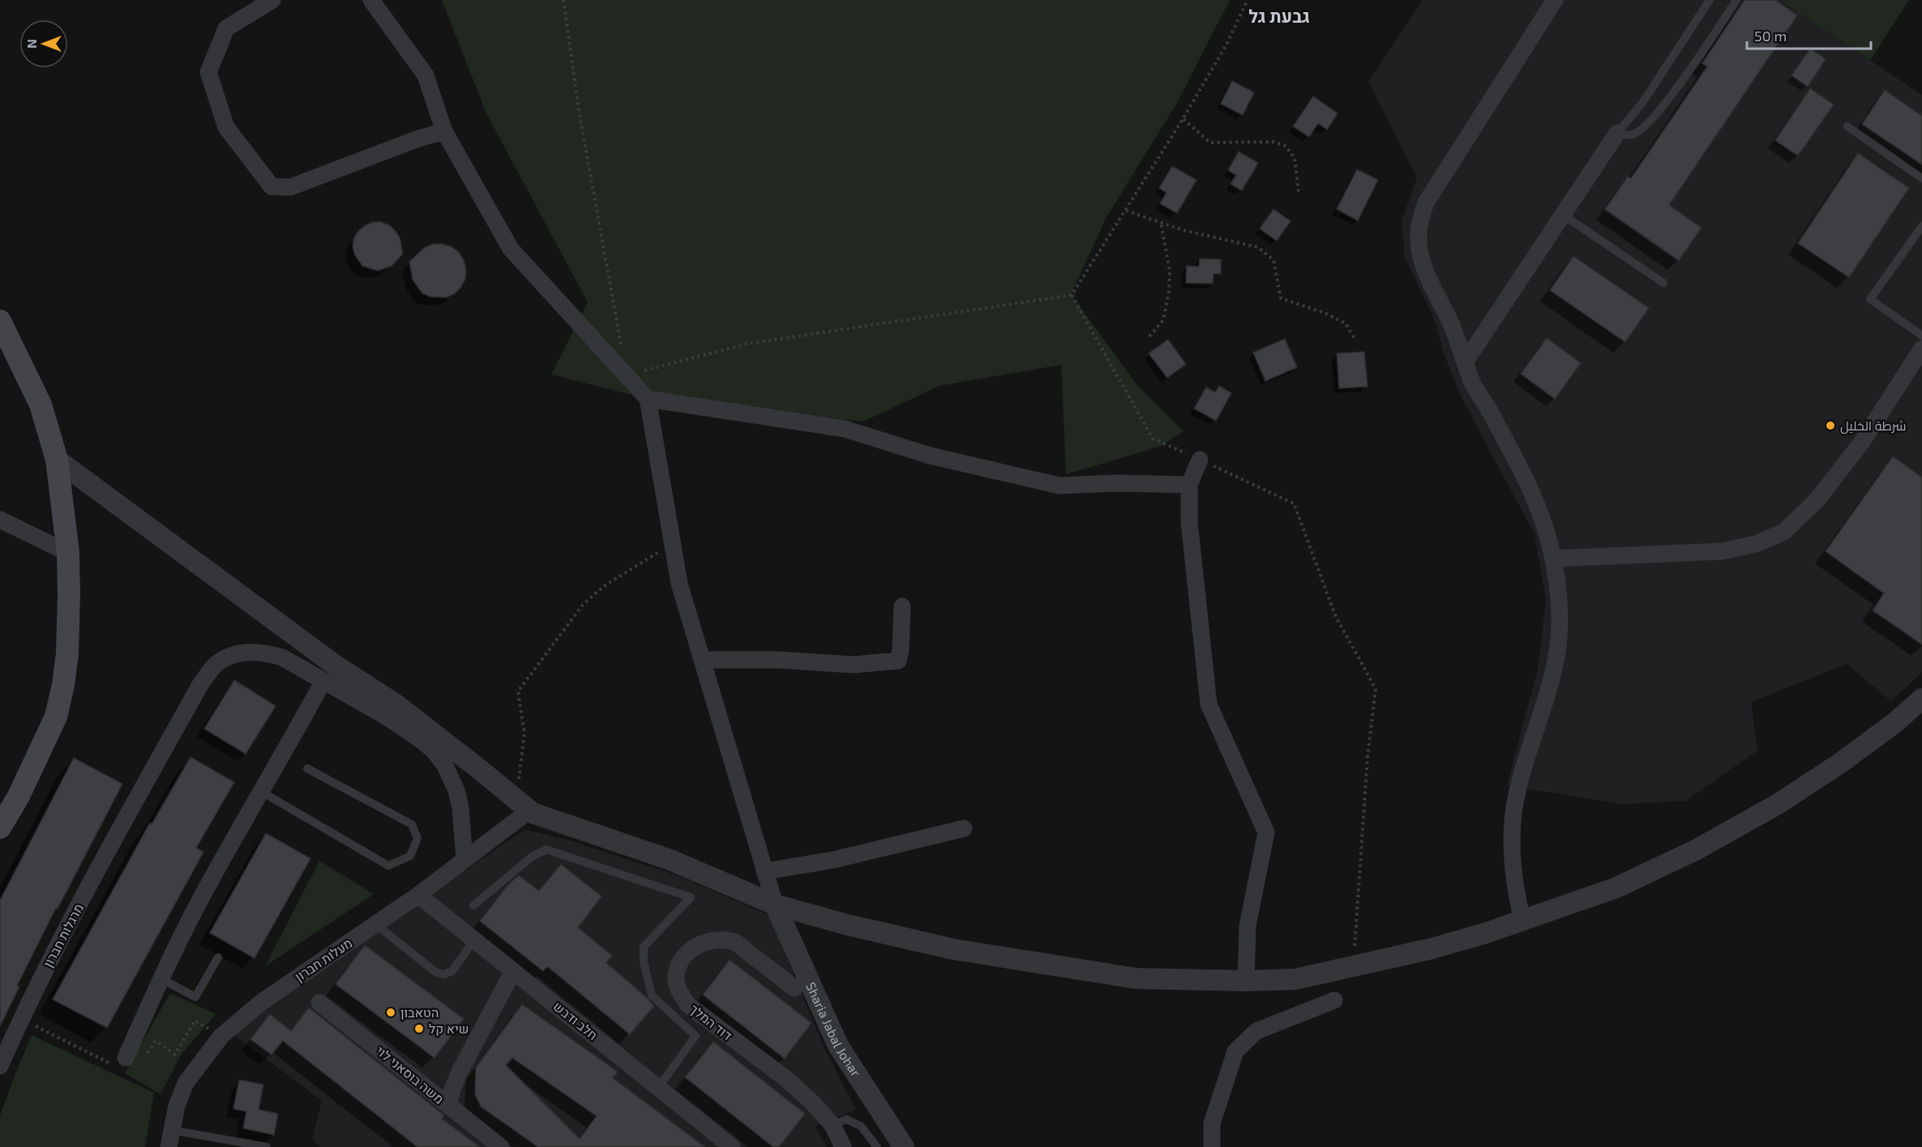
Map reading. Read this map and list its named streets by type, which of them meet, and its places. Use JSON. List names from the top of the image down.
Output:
{
  "streets": {
    "street": [
      "מרגלות חברון",
      "מעלות חברון",
      "חלב ודבש",
      "דוד המלך",
      "Sharia Jabal Johar",
      "משה בוסאני לוי"
    ]
  },
  "crossings": [
    ["מרגלות חברון", "מעלות חברון"],
    ["מעלות חברון", "חלב ודבש"]
  ],
  "districts": ["גבעת גל"],
  "places": ["شرطة الخليل", "הטאבון", "שיא קל"],
  "scale_bar": "50 m",
  "north": "left"
}
